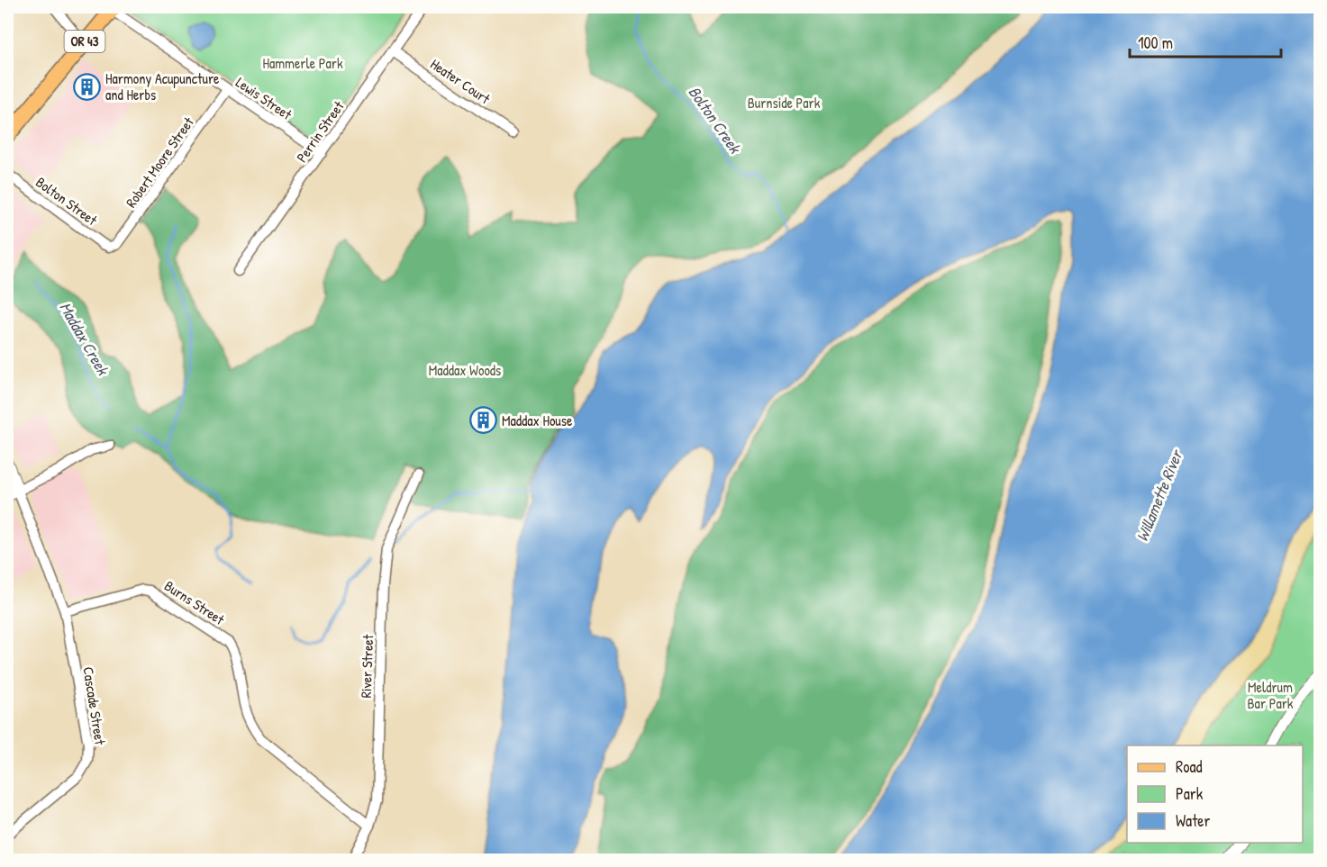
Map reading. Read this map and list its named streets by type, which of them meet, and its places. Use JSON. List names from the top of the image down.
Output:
{
  "streets": {
    "main road": ["OR 43"],
    "street": [
      "Heater Court",
      "Lewis Street",
      "Perrin Street",
      "Robert Moore Street",
      "Bolton Street",
      "Burns Street",
      "River Street",
      "Cascade Street"
    ]
  },
  "crossings": [
    ["OR 43", "Lewis Street"],
    ["Heater Court", "Perrin Street"],
    ["Lewis Street", "Perrin Street"],
    ["Lewis Street", "Robert Moore Street"],
    ["Robert Moore Street", "Bolton Street"],
    ["Burns Street", "River Street"],
    ["Burns Street", "Cascade Street"]
  ],
  "water": ["Bolton Creek", "Maddax Creek", "Willamette River"],
  "parks": [
    "Hammerle Park",
    "Burnside Park",
    "Maddax Woods",
    "Meldrum Bar Park"
  ],
  "places": {
    "building": ["Harmony Acupuncture and Herbs", "Maddax House"]
  },
  "legend": ["Road", "Park", "Water"],
  "scale_bar": "100 m"
}
